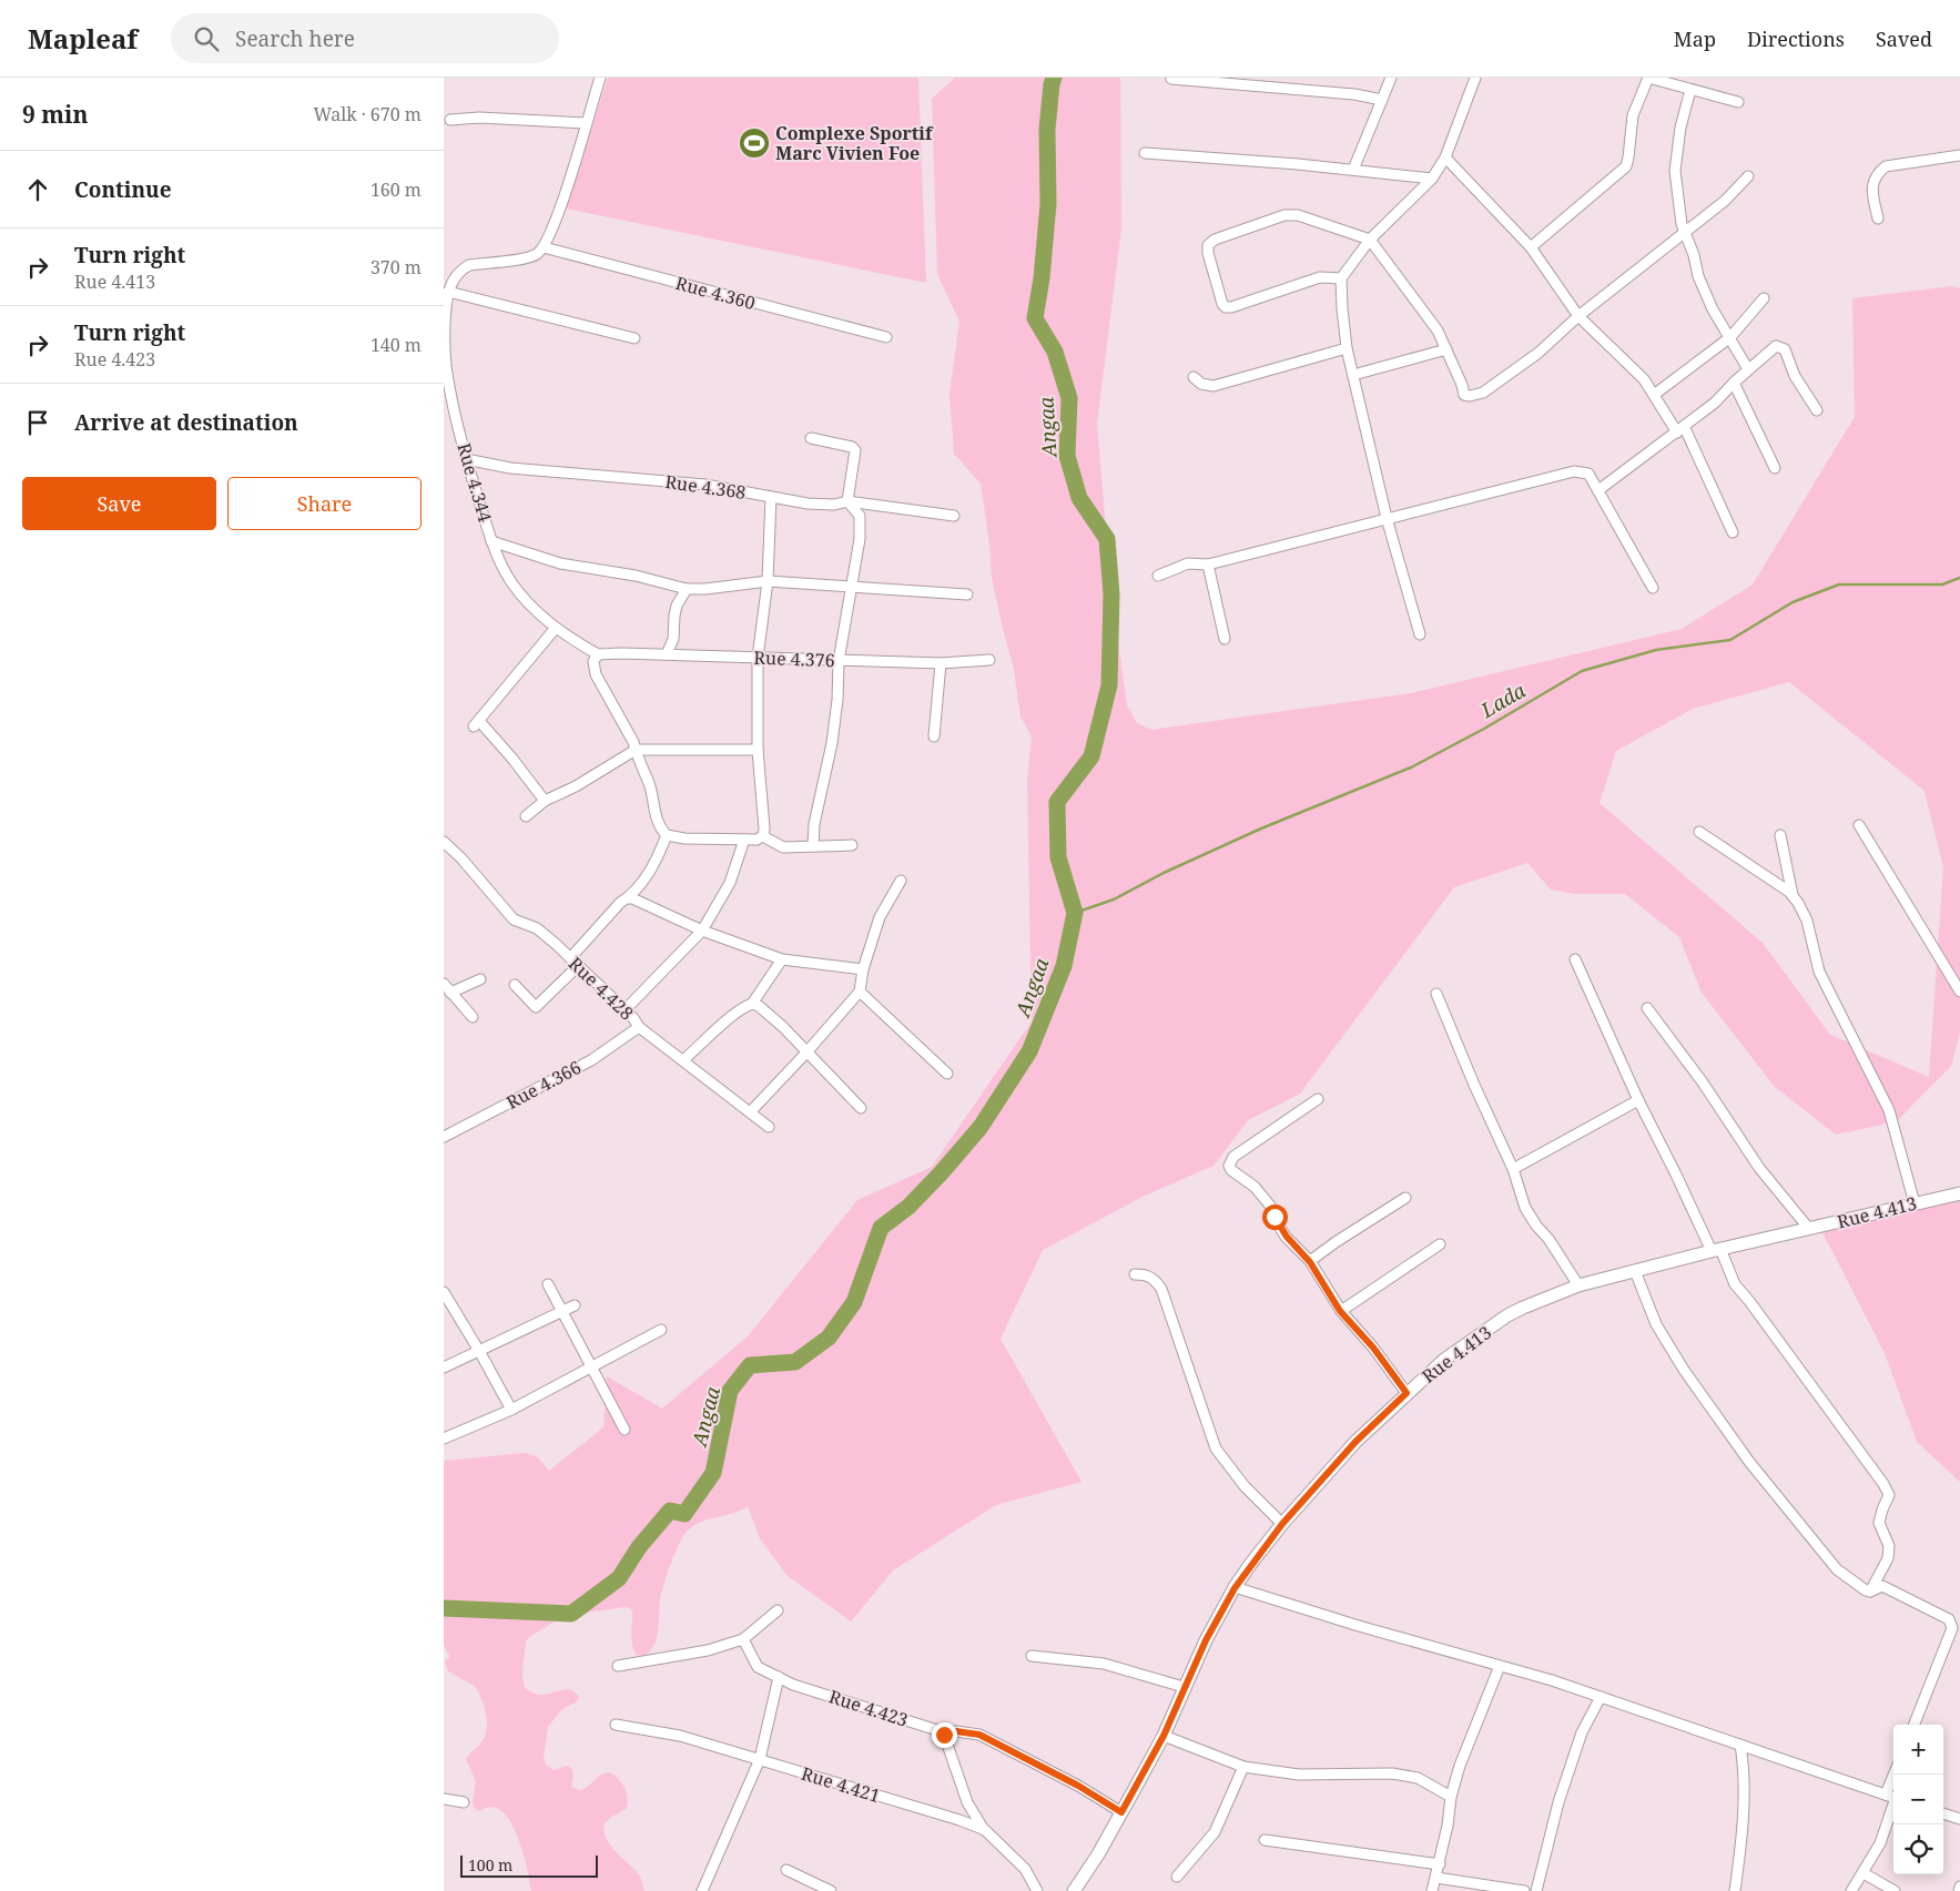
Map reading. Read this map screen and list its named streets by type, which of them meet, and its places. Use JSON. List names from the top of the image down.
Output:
{
  "streets": {
    "street": [
      "Rue 4.360",
      "Rue 4.344",
      "Rue 4.368",
      "Rue 4.376",
      "Rue 4.428",
      "Rue 4.366",
      "Rue 4.413",
      "Rue 4.423",
      "Rue 4.421"
    ]
  },
  "crossings": [
    ["Rue 4.360", "Rue 4.344"],
    ["Rue 4.344", "Rue 4.368"],
    ["Rue 4.344", "Rue 4.376"],
    ["Rue 4.428", "Rue 4.366"],
    ["Rue 4.413", "Rue 4.423"]
  ],
  "water": ["Angaa", "Lada"],
  "places": {
    "sports": ["Complexe Sportif Marc Vivien Foe"]
  },
  "scale_bar": "100 m",
  "page": {
    "header": "Mapleaf",
    "search": "Search here",
    "nav": ["Map", "Directions", "Saved"],
    "heading": ["9 min", "Walk · 670 m"],
    "list": [
      ["Continue", "160 m"],
      ["Turn right", "Rue 4.413", "370 m"],
      ["Turn right", "Rue 4.423", "140 m"],
      "Arrive at destination"
    ],
    "buttons": ["Save", "Share"],
    "map_buttons": ["+", "−"],
    "scale": "100 m"
  }
}
